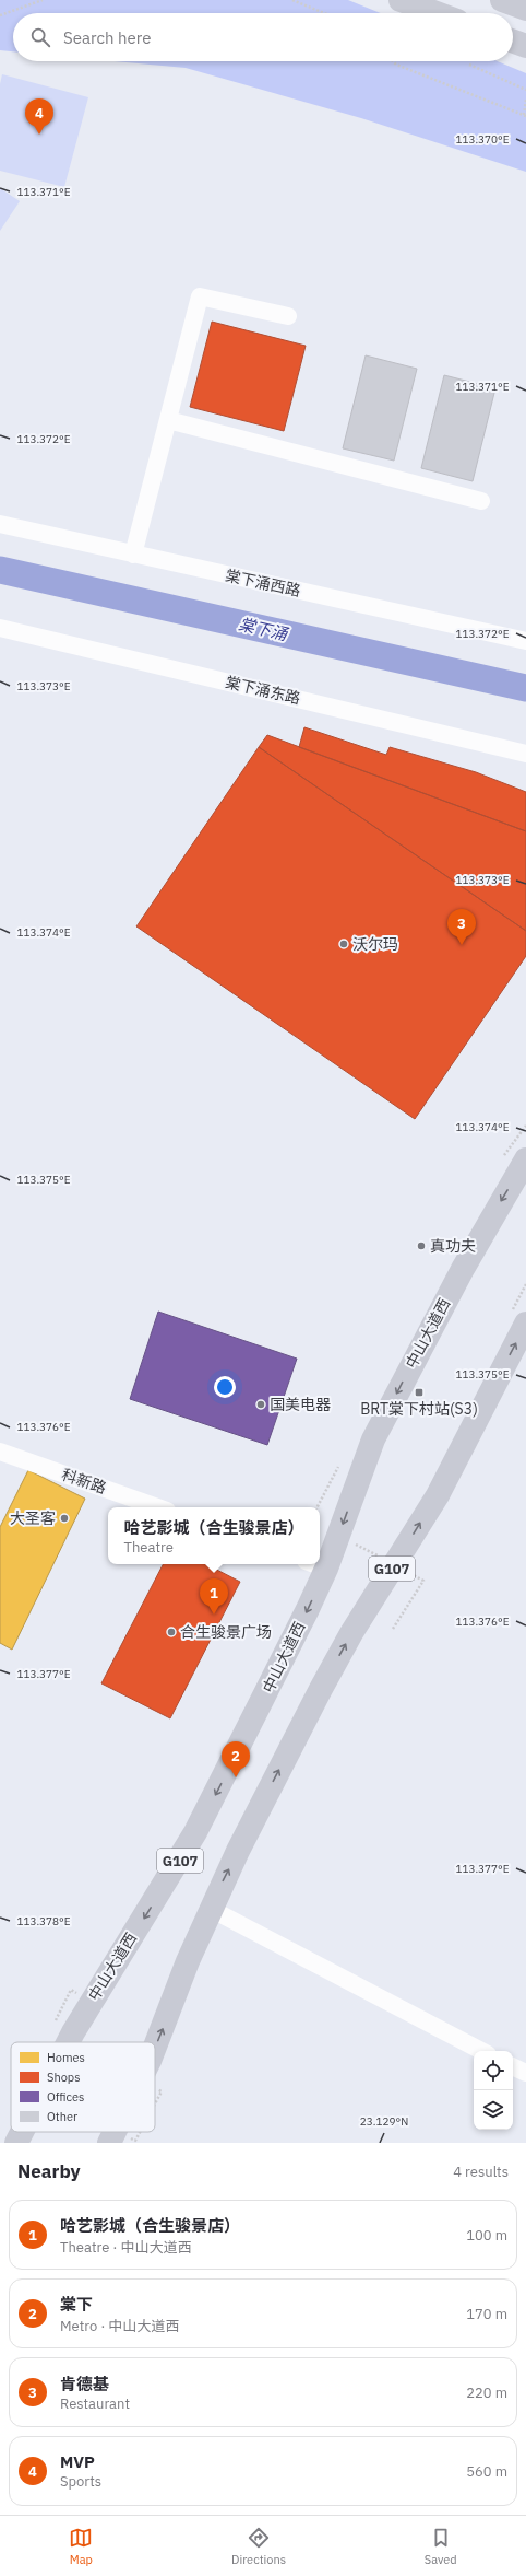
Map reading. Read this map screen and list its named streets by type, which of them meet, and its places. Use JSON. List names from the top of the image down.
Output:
{
  "streets": {
    "highway": ["中山大道西", "G107"],
    "street": ["棠下涌西路", "棠下涌东路", "科新路"]
  },
  "water": ["棠下涌"],
  "places": {
    "other": [
      "沃尔玛",
      "真功夫",
      "国美电器",
      "大圣客",
      "合生骏景广场"
    ],
    "transit": ["BRT棠下村站(S3)"]
  },
  "legend": [
    "Homes",
    "Shops",
    "Offices",
    "Other"
  ],
  "page": {
    "search": "Search here",
    "pins": [
      "4",
      "3",
      "1",
      "2"
    ],
    "popup": ["哈艺影城（合生骏景店）", "Theatre"],
    "heading": ["Nearby", "4 results"],
    "list": [
      {
        "mark": "1",
        "name": "哈艺影城（合生骏景店）",
        "note": "Theatre · 中山大道西",
        "value": "100 m"
      },
      {
        "mark": "2",
        "name": "棠下",
        "note": "Metro · 中山大道西",
        "value": "170 m"
      },
      {
        "mark": "3",
        "name": "肯德基",
        "note": "Restaurant",
        "value": "220 m"
      },
      {
        "mark": "4",
        "name": "MVP",
        "note": "Sports",
        "value": "560 m"
      }
    ],
    "nav": ["Map", "Directions", "Saved"]
  },
  "coordinates": [
    "113.370°E",
    "113.371°E",
    "113.372°E",
    "113.373°E",
    "113.374°E",
    "113.375°E",
    "113.376°E",
    "113.377°E",
    "113.378°E",
    "23.129°N"
  ]
}
